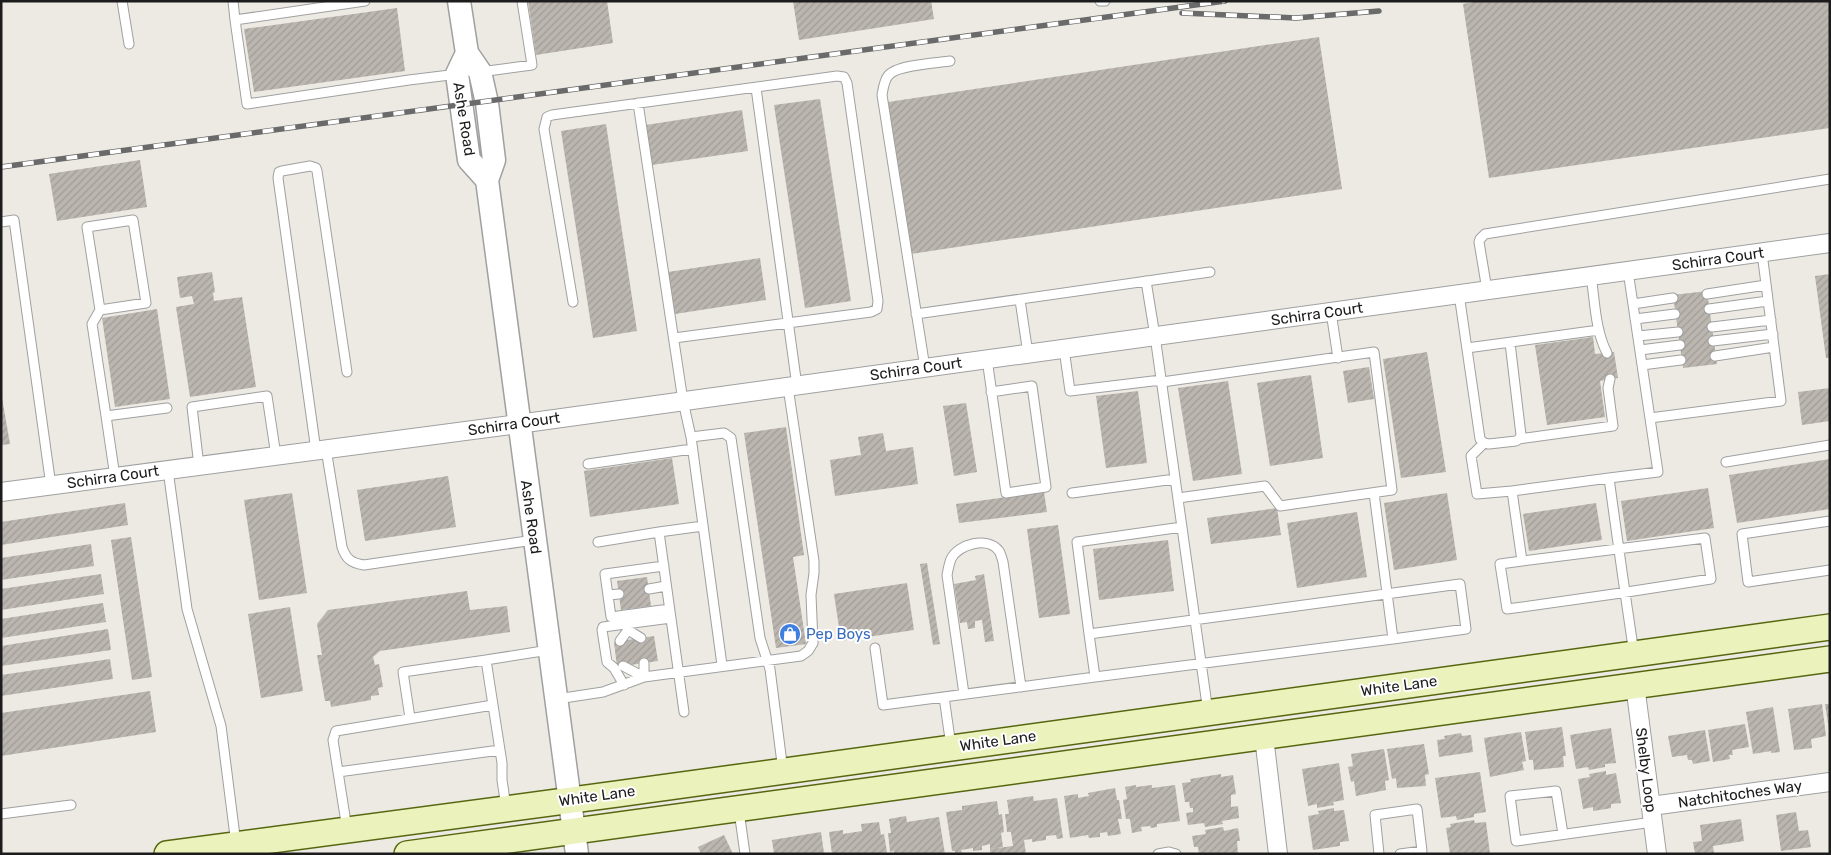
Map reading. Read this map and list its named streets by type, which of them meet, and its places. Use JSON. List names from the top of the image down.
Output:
{
  "streets": {
    "main road": ["White Lane"],
    "street": [
      "Ashe Road",
      "Schirra Court",
      "Shelby Loop",
      "Natchitoches Way"
    ]
  },
  "crossings": [
    ["Ashe Road", "Schirra Court"],
    ["Ashe Road", "White Lane"],
    ["Shelby Loop", "Natchitoches Way"]
  ],
  "places": {
    "shop": ["Pep Boys"]
  }
}
